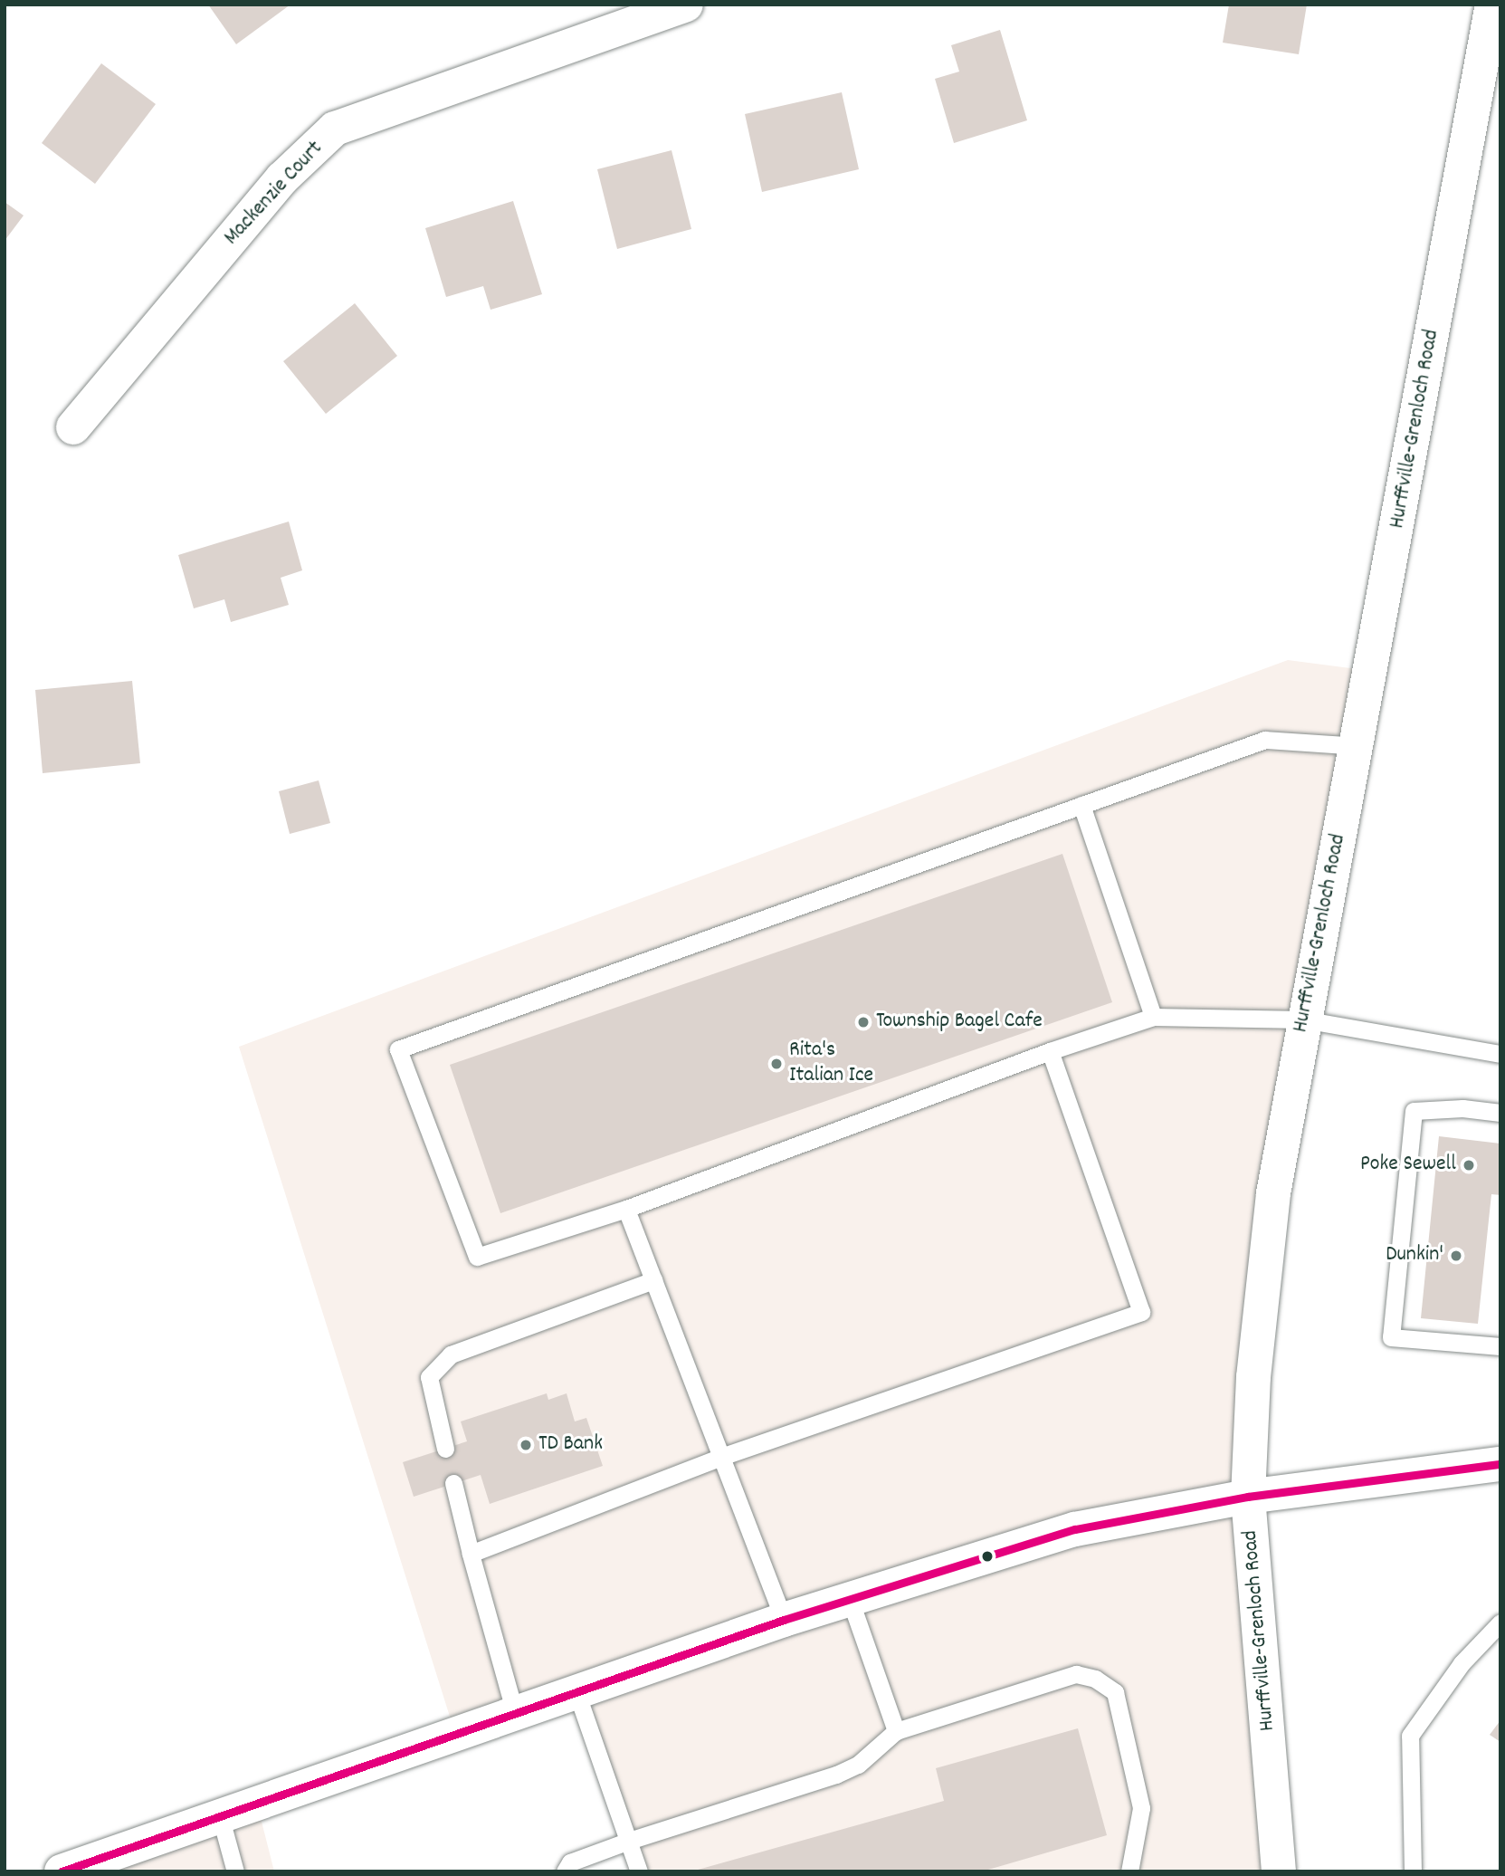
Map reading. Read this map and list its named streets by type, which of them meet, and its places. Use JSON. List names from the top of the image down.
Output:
{
  "streets": {
    "main road": ["Mackenzie Court", "Hurffville-Grenloch Road"]
  },
  "places": [
    "Township Bagel Cafe",
    "Rita's Italian Ice",
    "Poke Sewell",
    "Dunkin'",
    "TD Bank"
  ]
}
